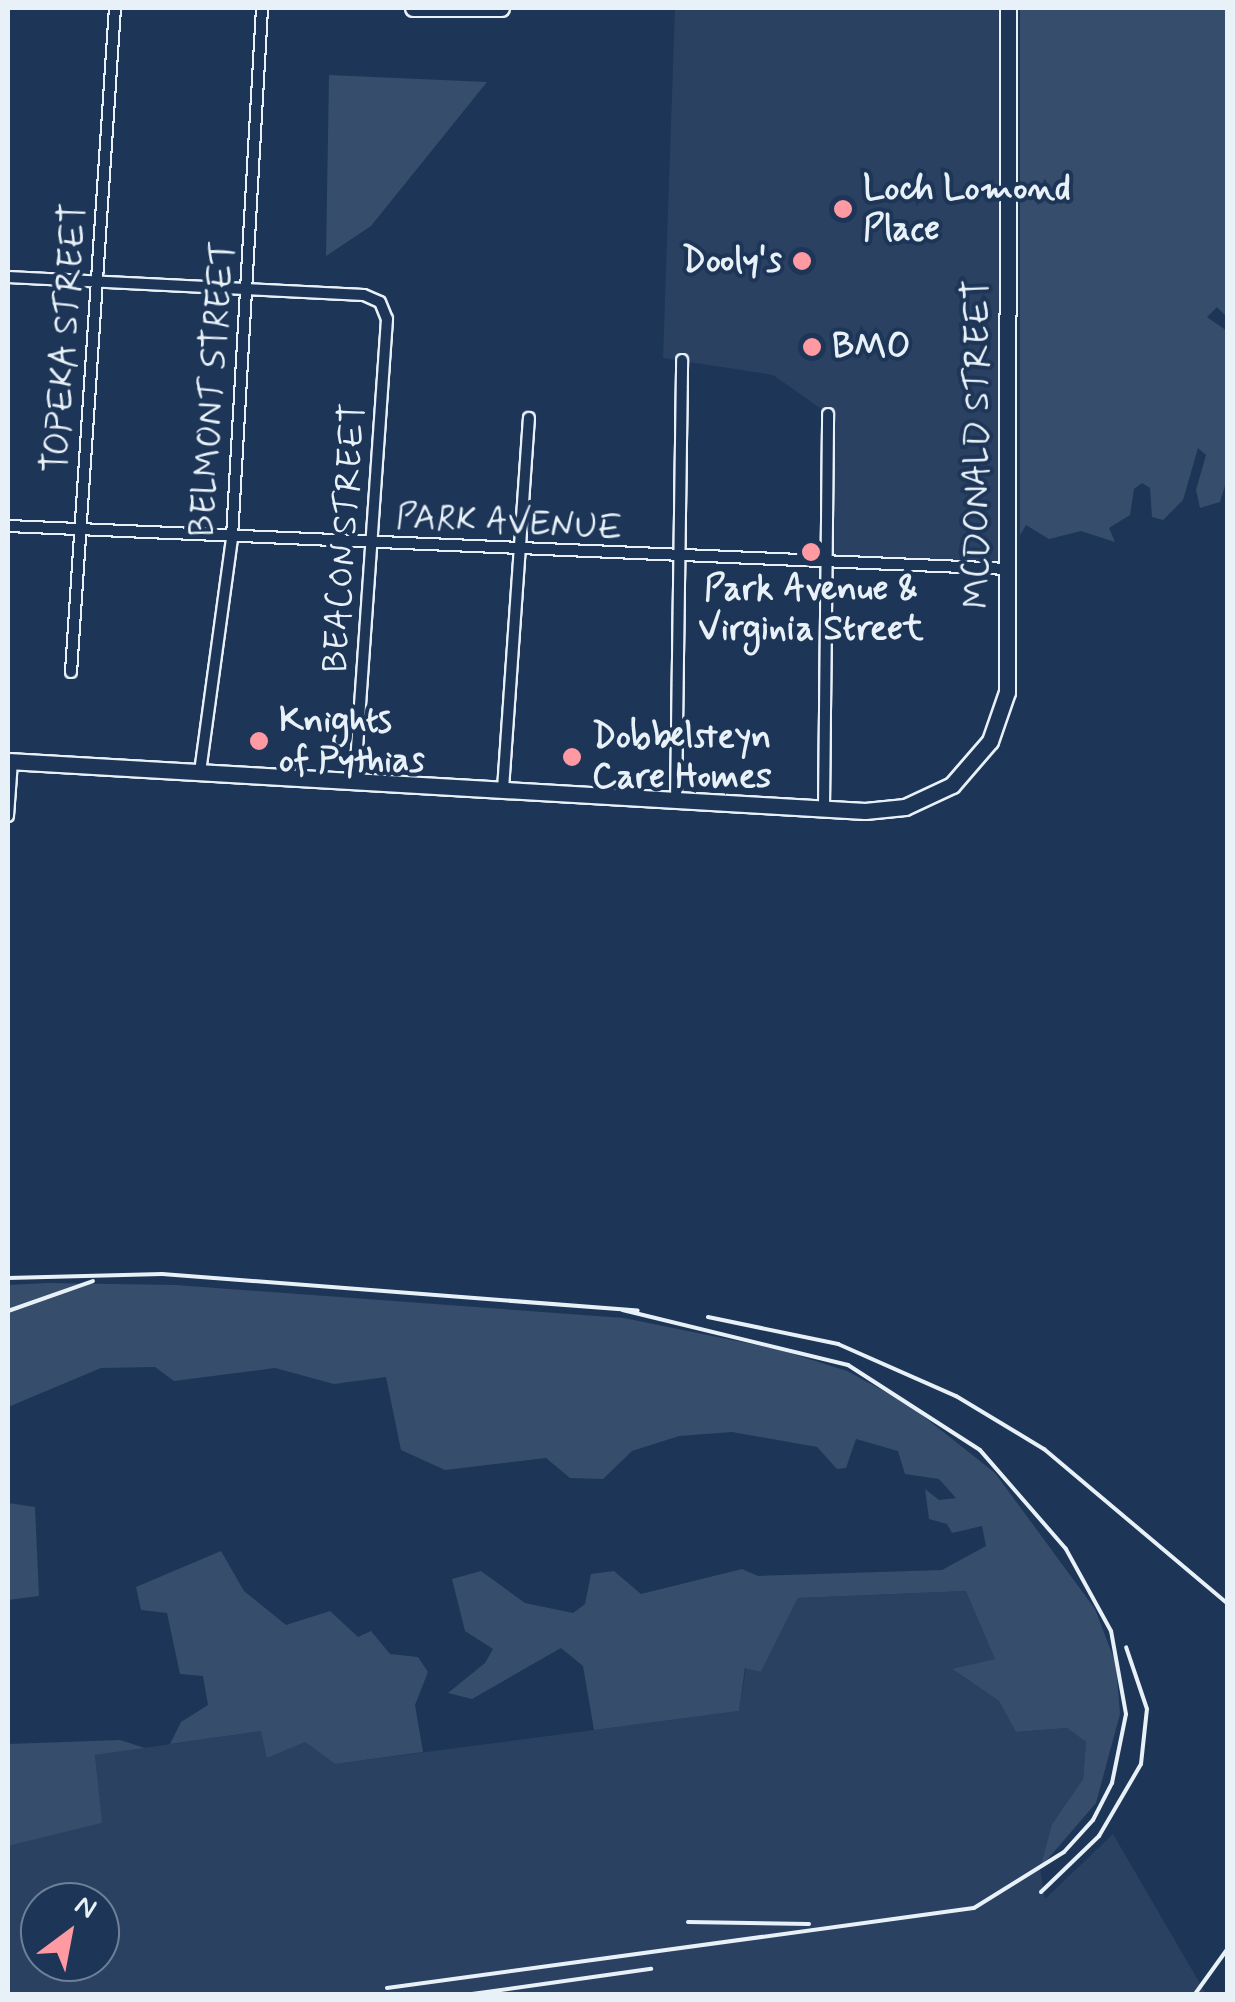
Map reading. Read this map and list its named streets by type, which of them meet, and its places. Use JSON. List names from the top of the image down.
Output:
{
  "streets": {
    "street": [
      "TOPEKA STREET",
      "BELMONT STREET",
      "MCDONALD STREET",
      "PARK AVENUE",
      "BEACON STREET"
    ]
  },
  "crossings": [
    ["TOPEKA STREET", "PARK AVENUE"],
    ["BELMONT STREET", "PARK AVENUE"],
    ["BELMONT STREET", "BEACON STREET"],
    ["MCDONALD STREET", "PARK AVENUE"],
    ["PARK AVENUE", "BEACON STREET"]
  ],
  "places": [
    "Loch Lomond Place",
    "Dooly's",
    "BMO",
    "Park Avenue & Virginia Street",
    "Knights of Pythias",
    "Dobbelsteyn Care Homes"
  ],
  "north": "top right"
}
